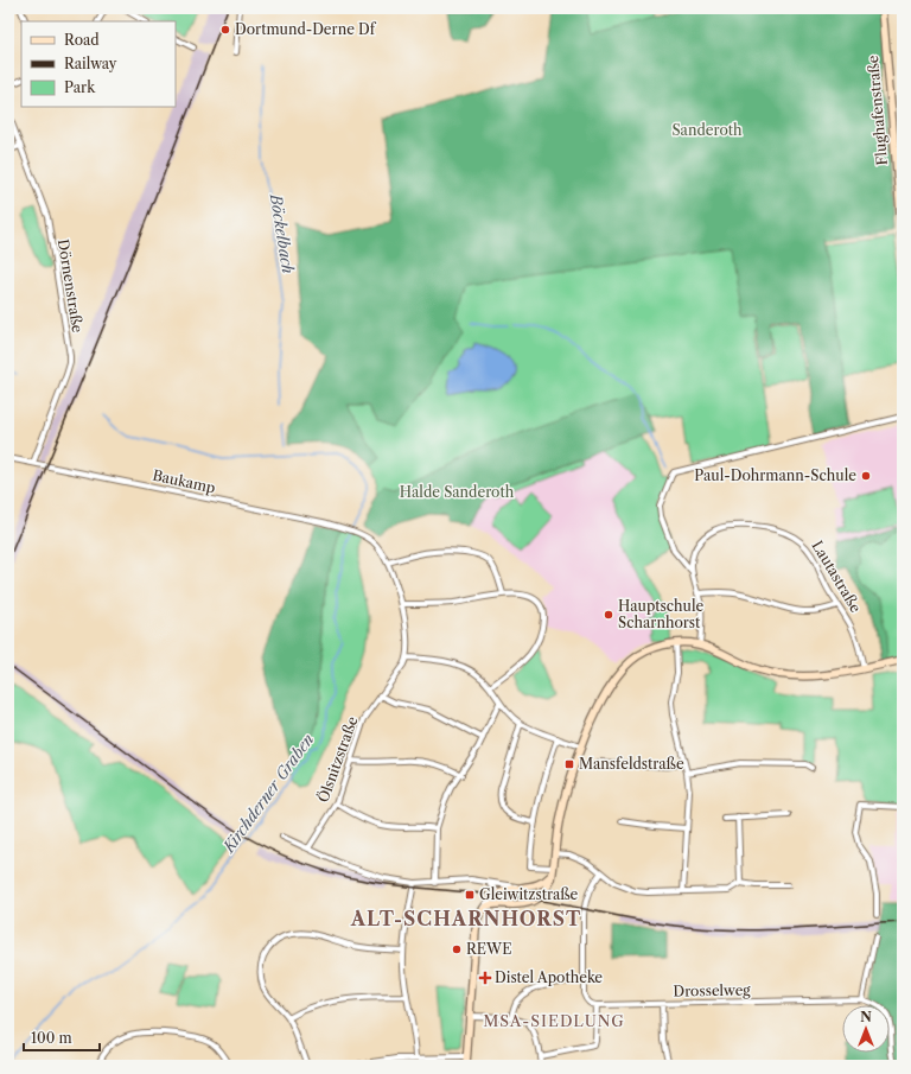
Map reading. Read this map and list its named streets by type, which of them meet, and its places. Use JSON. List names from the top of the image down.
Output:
{
  "streets": {
    "street": [
      "Flughafenstraße",
      "Dörnenstraße",
      "Baukamp",
      "Lautastraße",
      "Ölsnitzstraße",
      "Drosselweg"
    ]
  },
  "crossings": [
    ["Dörnenstraße", "Baukamp"]
  ],
  "districts": ["ALT-SCHARNHORST", "MSA-SIEDLUNG"],
  "water": ["Böckelbach", "Kirchderner Graben"],
  "parks": ["Sanderoth", "Halde Sanderoth"],
  "places": {
    "other": [
      "Dortmund-Derne Df",
      "Paul-Dohrmann-Schule",
      "Hauptschule Scharnhorst",
      "REWE"
    ],
    "transit": ["Mansfeldstraße", "Gleiwitzstraße"],
    "health": ["Distel Apotheke"]
  },
  "legend": ["Road", "Railway", "Park"],
  "scale_bar": "100 m",
  "north": "top"
}
